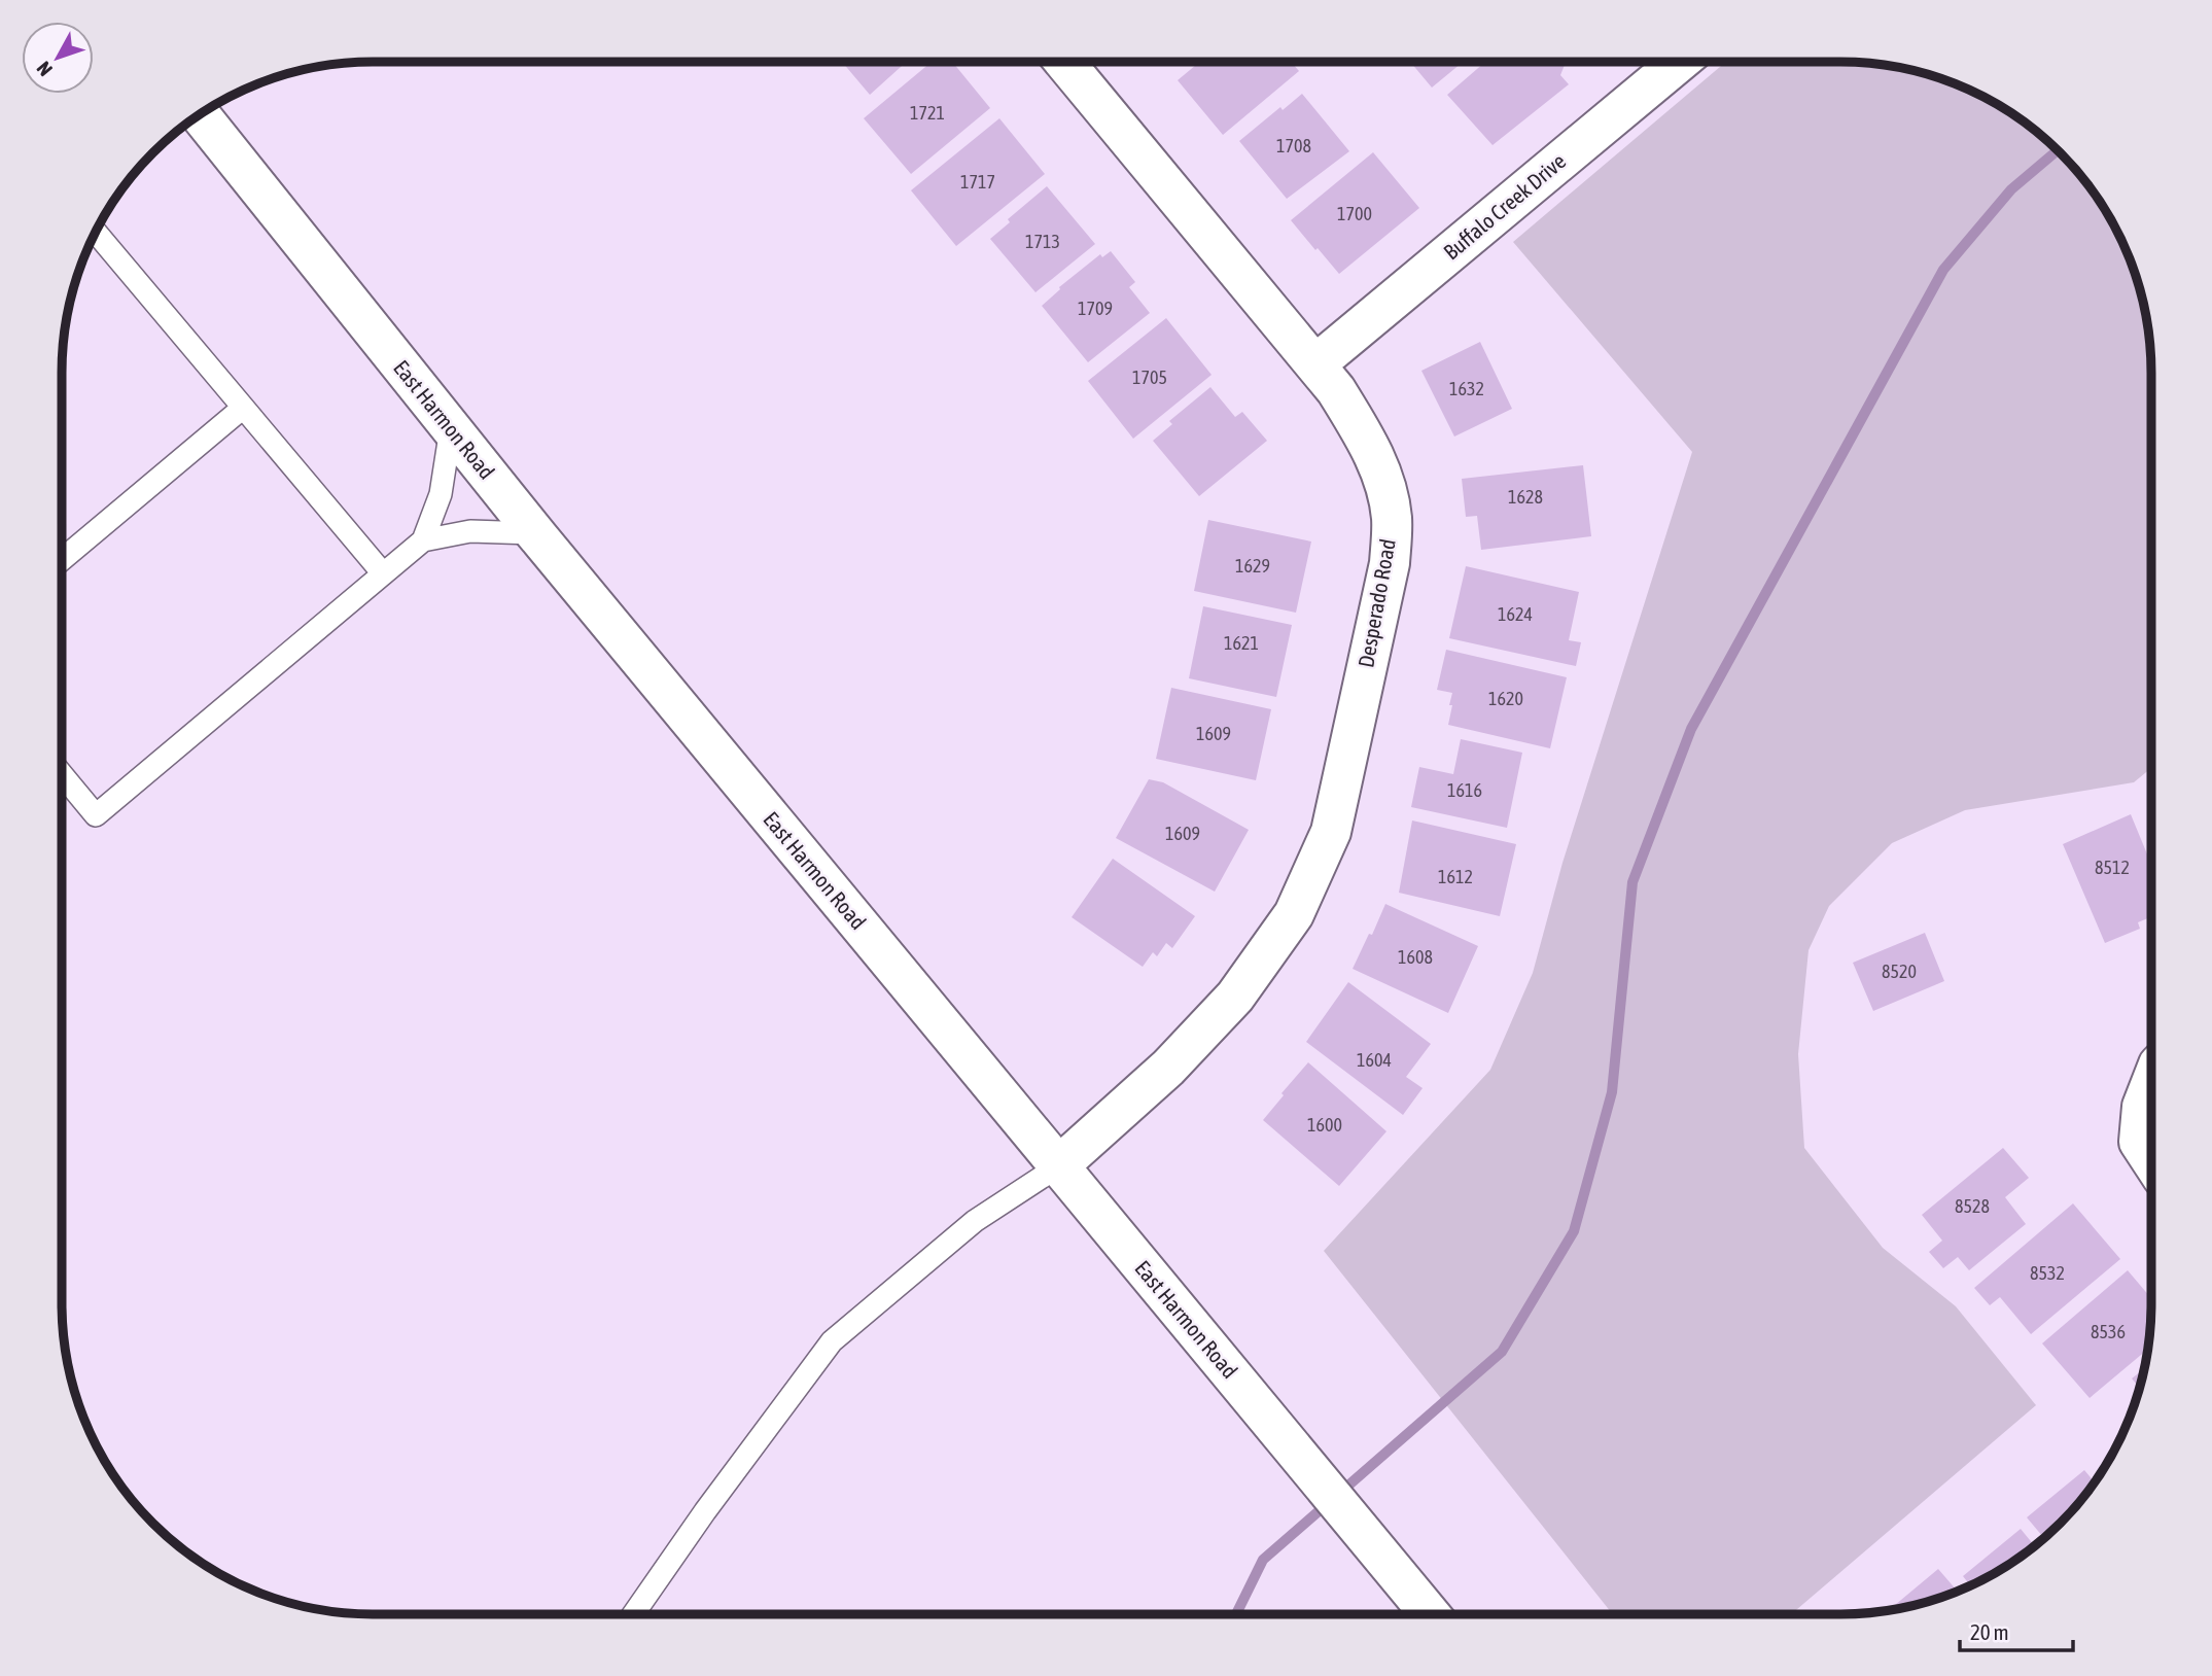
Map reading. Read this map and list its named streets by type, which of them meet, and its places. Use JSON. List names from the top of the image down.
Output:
{
  "streets": {
    "main road": ["Buffalo Creek Drive", "East Harmon Road", "Desperado Road"]
  },
  "crossings": [
    ["Buffalo Creek Drive", "Desperado Road"],
    ["East Harmon Road", "Desperado Road"]
  ],
  "house_numbers": [
    "1721",
    "1708",
    "1717",
    "1700",
    "1713",
    "1709",
    "1705",
    "1632",
    "1628",
    "1629",
    "1624",
    "1621",
    "1620",
    "1609",
    "1616",
    "1609",
    "8512",
    "1612",
    "1608",
    "8520",
    "1604",
    "1600",
    "8528",
    "8532",
    "8536"
  ],
  "scale_bar": "20 m",
  "north": "bottom left"
}
